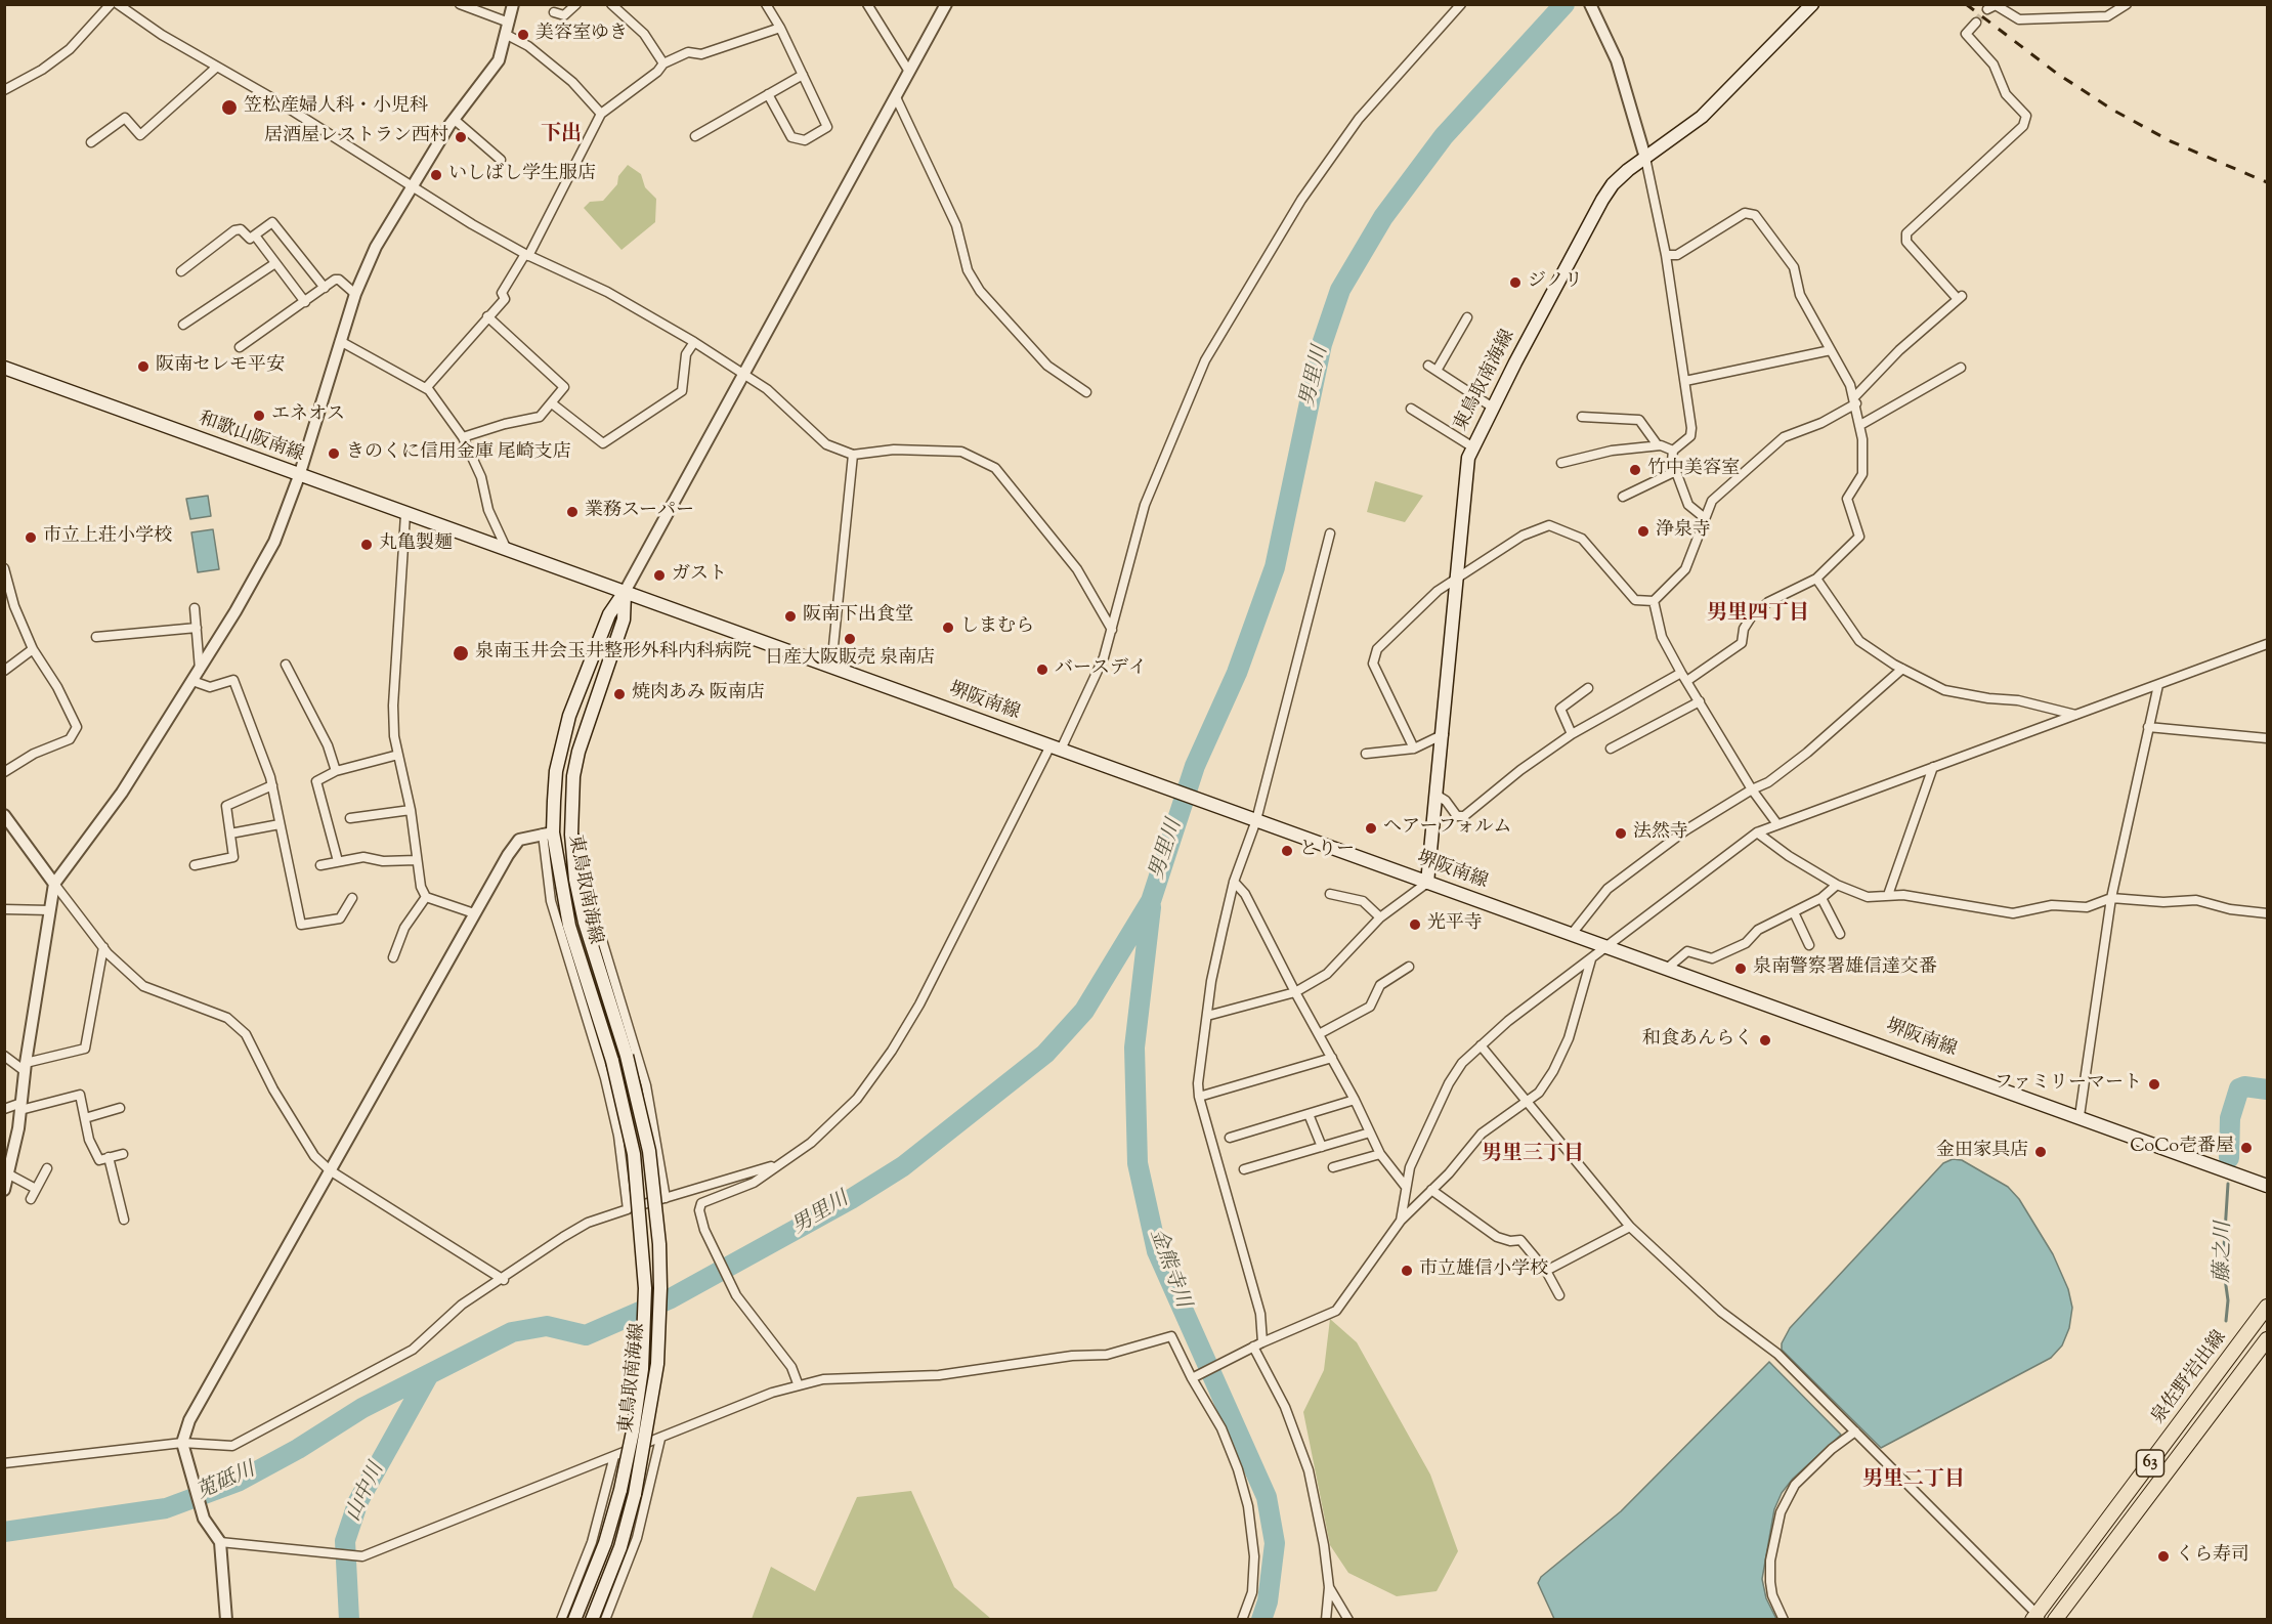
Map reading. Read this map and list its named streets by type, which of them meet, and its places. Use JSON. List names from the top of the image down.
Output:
{
  "streets": {
    "main road": [
      "東鳥取南海線",
      "和歌山阪南線",
      "堺阪南線",
      "泉佐野岩出線",
      "63"
    ]
  },
  "crossings": [
    ["東鳥取南海線", "和歌山阪南線"],
    ["東鳥取南海線", "堺阪南線"],
    ["和歌山阪南線", "堺阪南線"]
  ],
  "districts": [
    "下出",
    "男里四丁目",
    "男里三丁目",
    "男里二丁目"
  ],
  "water": [
    "男里川",
    "藤之川",
    "金熊寺川",
    "莵砥川",
    "山中川"
  ],
  "places": [
    "美容室ゆき",
    "笠松産婦人科・小児科",
    "居酒屋レストラン西村",
    "いしばし学生服店",
    "ジノリ",
    "阪南セレモ平安",
    "エネオス",
    "きのくに信用金庫 尾崎支店",
    "竹中美容室",
    "業務スーパー",
    "浄泉寺",
    "市立上荘小学校",
    "丸亀製麺",
    "ガスト",
    "阪南下出食堂",
    "しまむら",
    "日産大阪販売 泉南店",
    "泉南玉井会玉井整形外科内科病院",
    "バースデイ",
    "焼肉あみ 阪南店",
    "ヘアーフォルム",
    "法然寺",
    "とりー",
    "光平寺",
    "泉南警察署雄信達交番",
    "和食あんらく",
    "ファミリーマート",
    "CoCo壱番屋",
    "金田家具店",
    "市立雄信小学校",
    "くら寿司"
  ]
}
